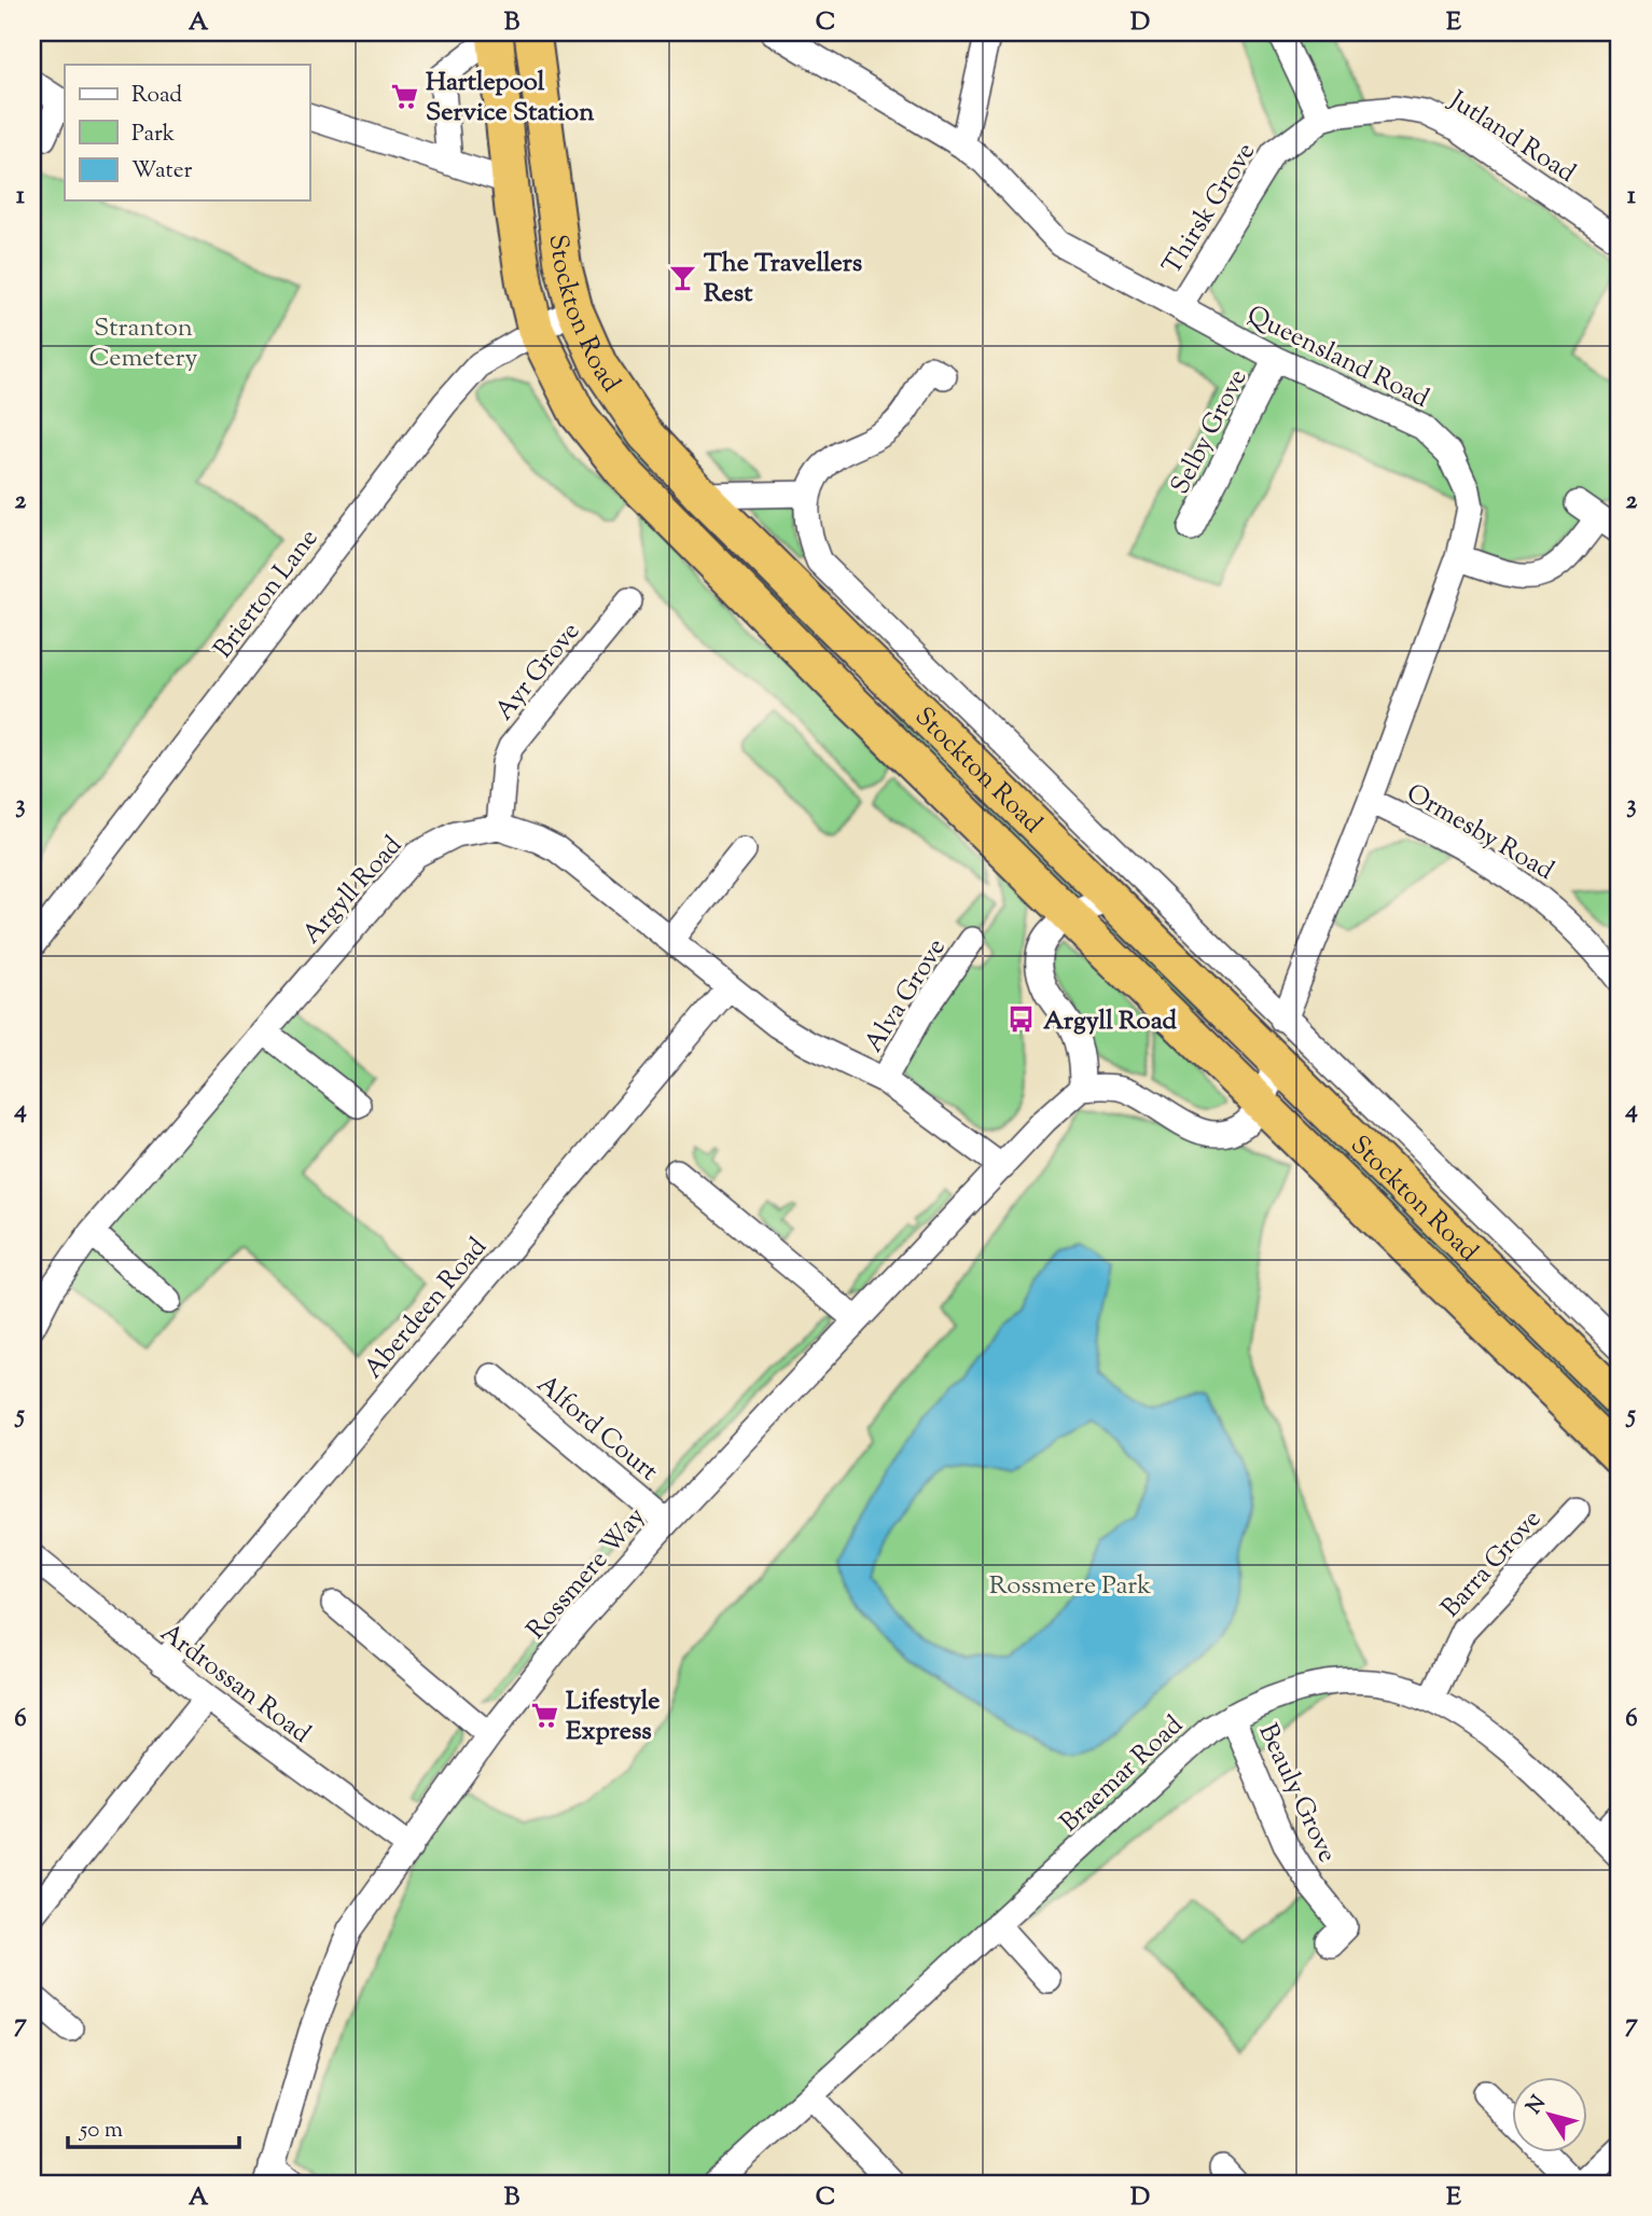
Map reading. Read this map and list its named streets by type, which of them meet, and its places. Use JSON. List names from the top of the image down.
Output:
{
  "streets": {
    "highway": ["Stockton Road"],
    "street": [
      "Jutland Road",
      "Thirsk Grove",
      "Queensland Road",
      "Selby Grove",
      "Brierton Lane",
      "Ayr Grove",
      "Ormesby Road",
      "Argyll Road",
      "Alva Grove",
      "Aberdeen Road",
      "Alford Court",
      "Barra Grove",
      "Rossmere Way",
      "Ardrossan Road",
      "Braemar Road",
      "Beauly Grove"
    ]
  },
  "crossings": [
    ["Jutland Road", "Thirsk Grove"],
    ["Thirsk Grove", "Queensland Road"],
    ["Stockton Road", "Queensland Road"],
    ["Stockton Road", "Brierton Lane"],
    ["Queensland Road", "Selby Grove"],
    ["Queensland Road", "Ormesby Road"],
    ["Ayr Grove", "Argyll Road"],
    ["Aberdeen Road", "Ardrossan Road"],
    ["Alford Court", "Rossmere Way"],
    ["Barra Grove", "Braemar Road"],
    ["Rossmere Way", "Ardrossan Road"],
    ["Braemar Road", "Beauly Grove"]
  ],
  "parks": ["Stranton Cemetery", "Rossmere Park"],
  "places": {
    "supermarket": ["Hartlepool Service Station", "Lifestyle Express"],
    "bar": ["The Travellers Rest"],
    "bus stop": ["Argyll Road"]
  },
  "legend": ["Road", "Park", "Water"],
  "scale_bar": "50 m",
  "north": "top left",
  "grid": {
    "columns": [
      "A",
      "B",
      "C",
      "D",
      "E"
    ],
    "rows": [
      "1",
      "2",
      "3",
      "4",
      "5",
      "6",
      "7"
    ]
  }
}
